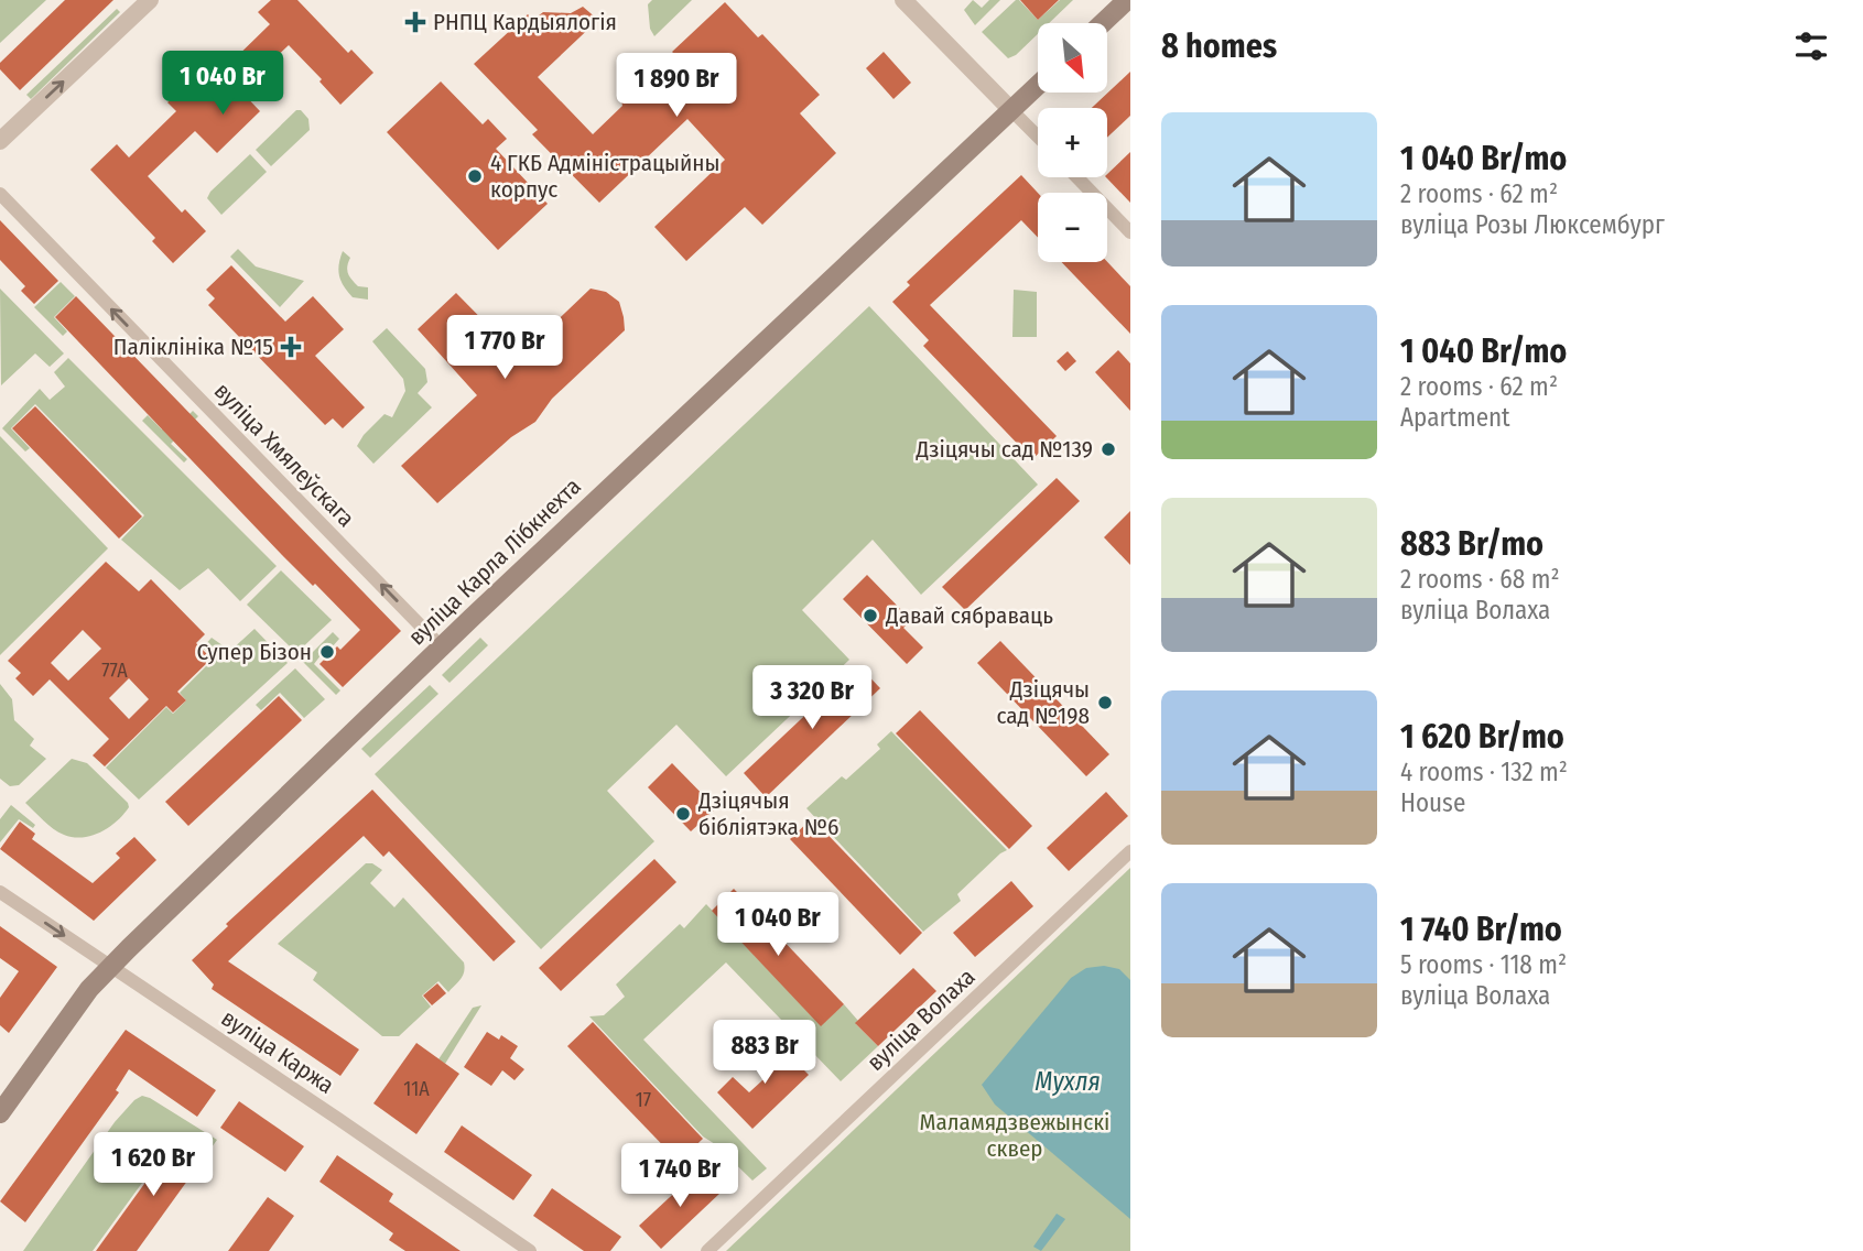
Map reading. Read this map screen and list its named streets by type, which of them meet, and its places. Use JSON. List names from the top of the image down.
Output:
{
  "streets": {
    "main road": ["вуліца Карла Лібкнехта"],
    "street": ["вуліца Хмялеўскага", "вуліца Волаха", "вуліца Каржа"]
  },
  "crossings": [
    ["вуліца Хмялеўскага", "вуліца Карла Лібкнехта"],
    ["вуліца Карла Лібкнехта", "вуліца Каржа"]
  ],
  "one_way": ["вуліца Хмялеўскага"],
  "water": ["Мухля"],
  "parks": ["Маламядзвежынскі сквер"],
  "places": {
    "health": ["РНПЦ Кардыялогія", "Паліклініка №15"],
    "other": [
      "4 ГКБ Адміністрацыйны корпус",
      "Дзіцячы сад №139",
      "Давай сябраваць",
      "Супер Бізон",
      "Дзіцячы сад №198",
      "Дзіцячыя бібліятэка №6"
    ]
  },
  "house_numbers": ["77А", "11А", "17"],
  "north": "bottom right",
  "page": {
    "heading": "8 homes",
    "map_buttons": ["+", "−"],
    "price": [
      "1 040 Br",
      "1 890 Br",
      "1 770 Br",
      "3 320 Br",
      "1 040 Br",
      "883 Br",
      "1 620 Br",
      "1 740 Br"
    ],
    "list": [
      {
        "name": "1 040 Br/mo",
        "note": "2 rooms · 62 m² · вуліца Розы Люксембург"
      },
      {
        "name": "1 040 Br/mo",
        "note": "2 rooms · 62 m² · Apartment"
      },
      {
        "name": "883 Br/mo",
        "note": "2 rooms · 68 m² · вуліца Волаха"
      },
      {
        "name": "1 620 Br/mo",
        "note": "4 rooms · 132 m² · House"
      },
      {
        "name": "1 740 Br/mo",
        "note": "5 rooms · 118 m² · вуліца Волаха"
      }
    ]
  }
}
